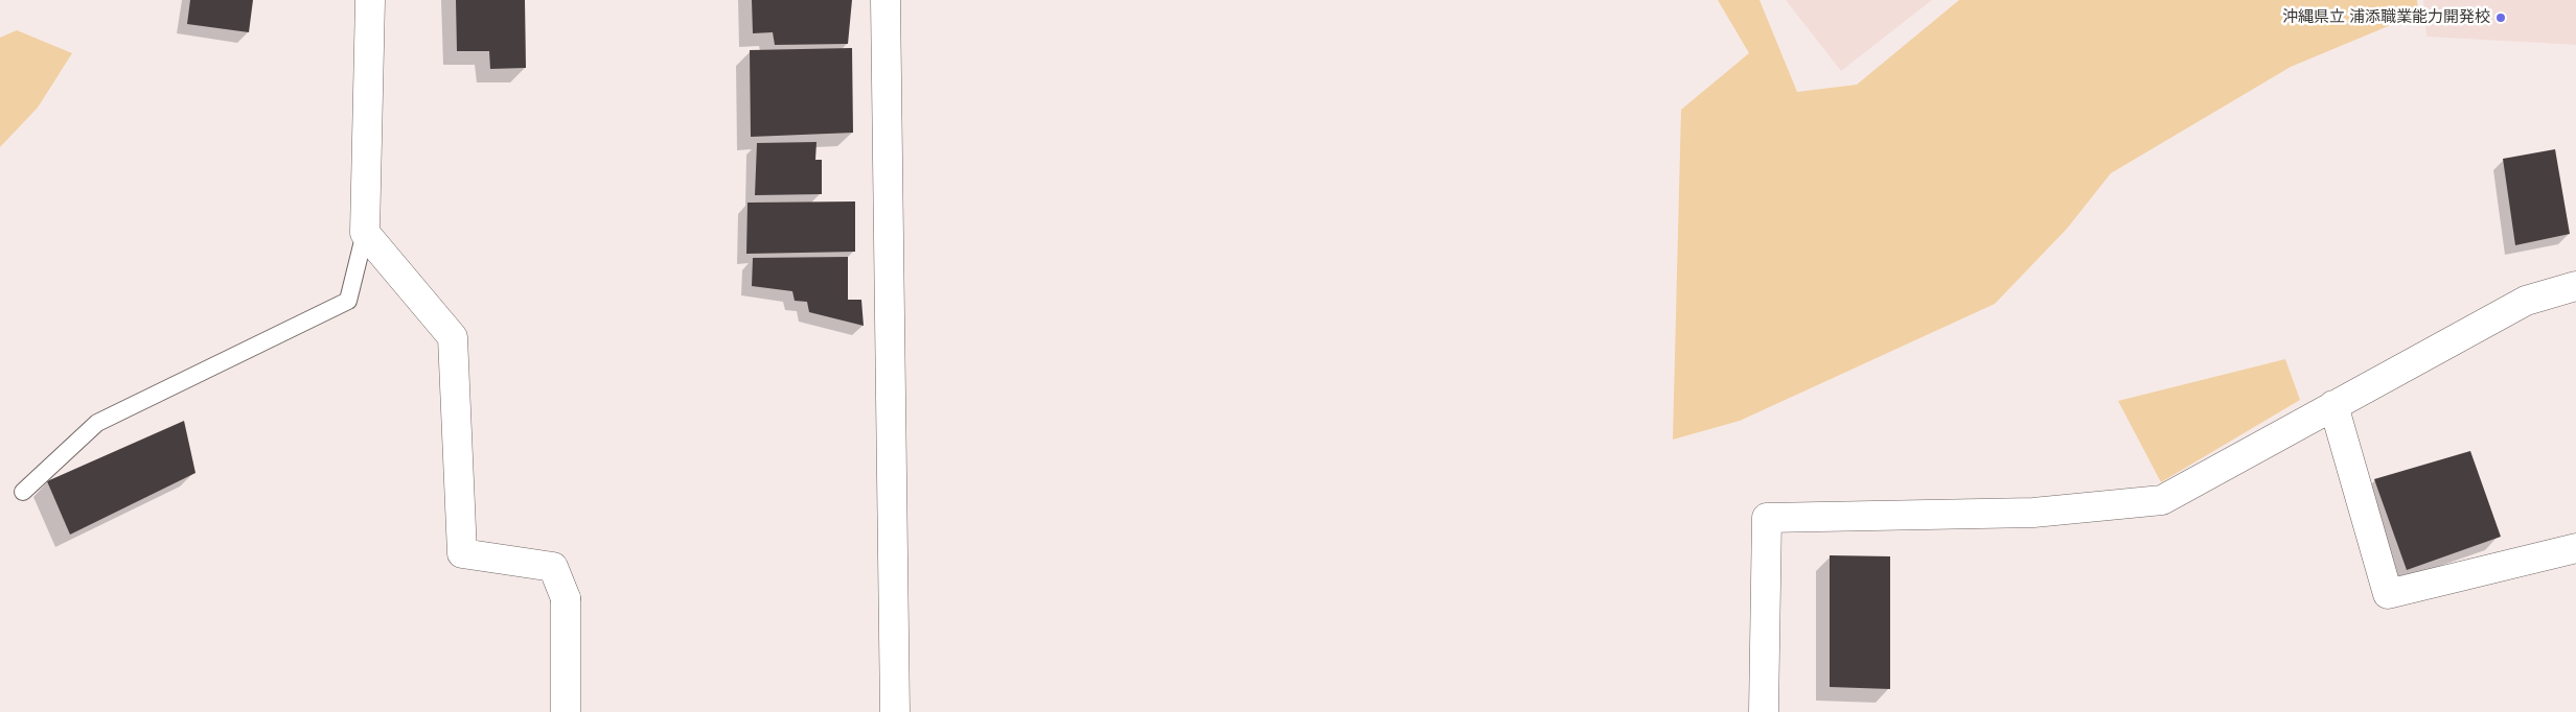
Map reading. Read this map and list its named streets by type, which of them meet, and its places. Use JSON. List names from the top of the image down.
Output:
{
  "places": ["沖縄県立 浦添職業能力開発校"]
}
